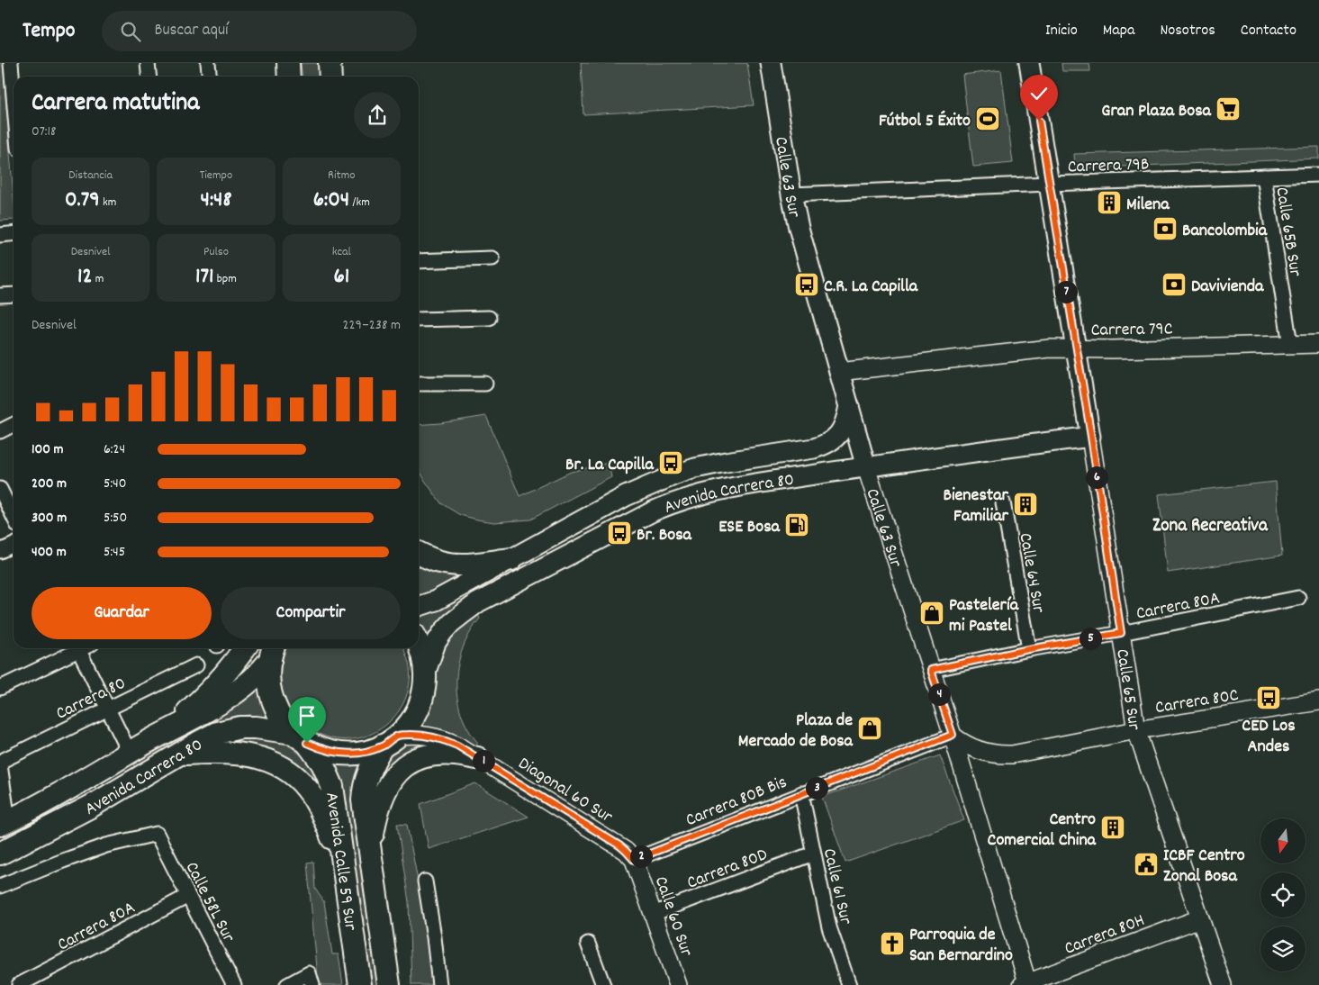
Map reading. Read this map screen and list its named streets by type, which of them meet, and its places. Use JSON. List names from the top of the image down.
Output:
{
  "streets": {
    "main road": [
      "Calle 63 Sur",
      "Avenida Carrera 80",
      "Calle 65 Sur",
      "Avenida Calle 59 Sur"
    ],
    "street": [
      "Carrera 79B",
      "Calle 65B Sur",
      "Carrera 79C",
      "Calle 64 Sur",
      "Carrera 80A",
      "Carrera 80",
      "Carrera 80C",
      "Diagonal 60 Sur",
      "Carrera 80B Bis",
      "Carrera 80D",
      "Calle 61 Sur",
      "Calle 58L Sur",
      "Calle 60 Sur",
      "Carrera 80H"
    ]
  },
  "crossings": [
    ["Carrera 79B", "Calle 63 Sur"],
    ["Carrera 79B", "Calle 65B Sur"],
    ["Carrera 79B", "Calle 65 Sur"],
    ["Calle 63 Sur", "Carrera 79C"],
    ["Calle 63 Sur", "Avenida Carrera 80"],
    ["Calle 63 Sur", "Carrera 80A"],
    ["Calle 63 Sur", "Carrera 80C"],
    ["Calle 63 Sur", "Carrera 80B Bis"],
    ["Calle 63 Sur", "Carrera 80H"],
    ["Calle 65B Sur", "Carrera 79C"],
    ["Carrera 79C", "Calle 65 Sur"],
    ["Avenida Carrera 80", "Calle 65 Sur"],
    ["Avenida Carrera 80", "Avenida Calle 59 Sur"],
    ["Calle 64 Sur", "Carrera 80A"],
    ["Carrera 80A", "Calle 65 Sur"],
    ["Carrera 80A", "Calle 58L Sur"],
    ["Calle 65 Sur", "Carrera 80C"],
    ["Calle 65 Sur", "Carrera 80H"],
    ["Carrera 80C", "Carrera 80B Bis"],
    ["Diagonal 60 Sur", "Carrera 80B Bis"],
    ["Diagonal 60 Sur", "Avenida Calle 59 Sur"],
    ["Diagonal 60 Sur", "Calle 60 Sur"],
    ["Carrera 80B Bis", "Calle 61 Sur"],
    ["Carrera 80B Bis", "Calle 60 Sur"],
    ["Carrera 80D", "Calle 61 Sur"],
    ["Carrera 80D", "Calle 60 Sur"]
  ],
  "districts": ["Zona Recreativa"],
  "places": {
    "supermarket": ["Gran Plaza Bosa"],
    "sports": ["Fútbol 5 Éxito"],
    "building": ["Milena", "Bienestar Familiar", "Centro Comercial China"],
    "bank": ["Bancolombia", "Davivienda"],
    "bus stop": [
      "C.R. La Capilla",
      "Br. La Capilla",
      "Br. Bosa",
      "CED Los Andes"
    ],
    "fuel station": ["ESE Bosa"],
    "shop": ["Pastelería mi Pastel", "Plaza de Mercado de Bosa"],
    "public building": ["ICBF Centro Zonal Bosa"],
    "church": ["Parroquia de San Bernardino"]
  },
  "north": "bottom",
  "page": {
    "header": "Tempo",
    "search": "Buscar aquí",
    "nav": [
      "Inicio",
      "Mapa",
      "Nosotros",
      "Contacto"
    ],
    "heading": ["Carrera matutina", "07:18"],
    "stats": [
      ["Distancia", "0.79 km"],
      ["Tiempo", "4:48"],
      ["Ritmo", "6:04 /km"],
      ["Desnivel", "12 m"],
      ["Pulso", "171 bpm"],
      ["kcal", "61"]
    ],
    "pins": [
      "7",
      "6",
      "5",
      "4",
      "1",
      "3",
      "2"
    ],
    "chart": ["Desnivel", "229–238 m"],
    "list": [
      {
        "name": "100 m",
        "note": "6:24"
      },
      {
        "name": "200 m",
        "note": "5:40"
      },
      {
        "name": "300 m",
        "note": "5:50"
      },
      {
        "name": "400 m",
        "note": "5:45"
      }
    ],
    "buttons": ["Guardar", "Compartir"]
  }
}
